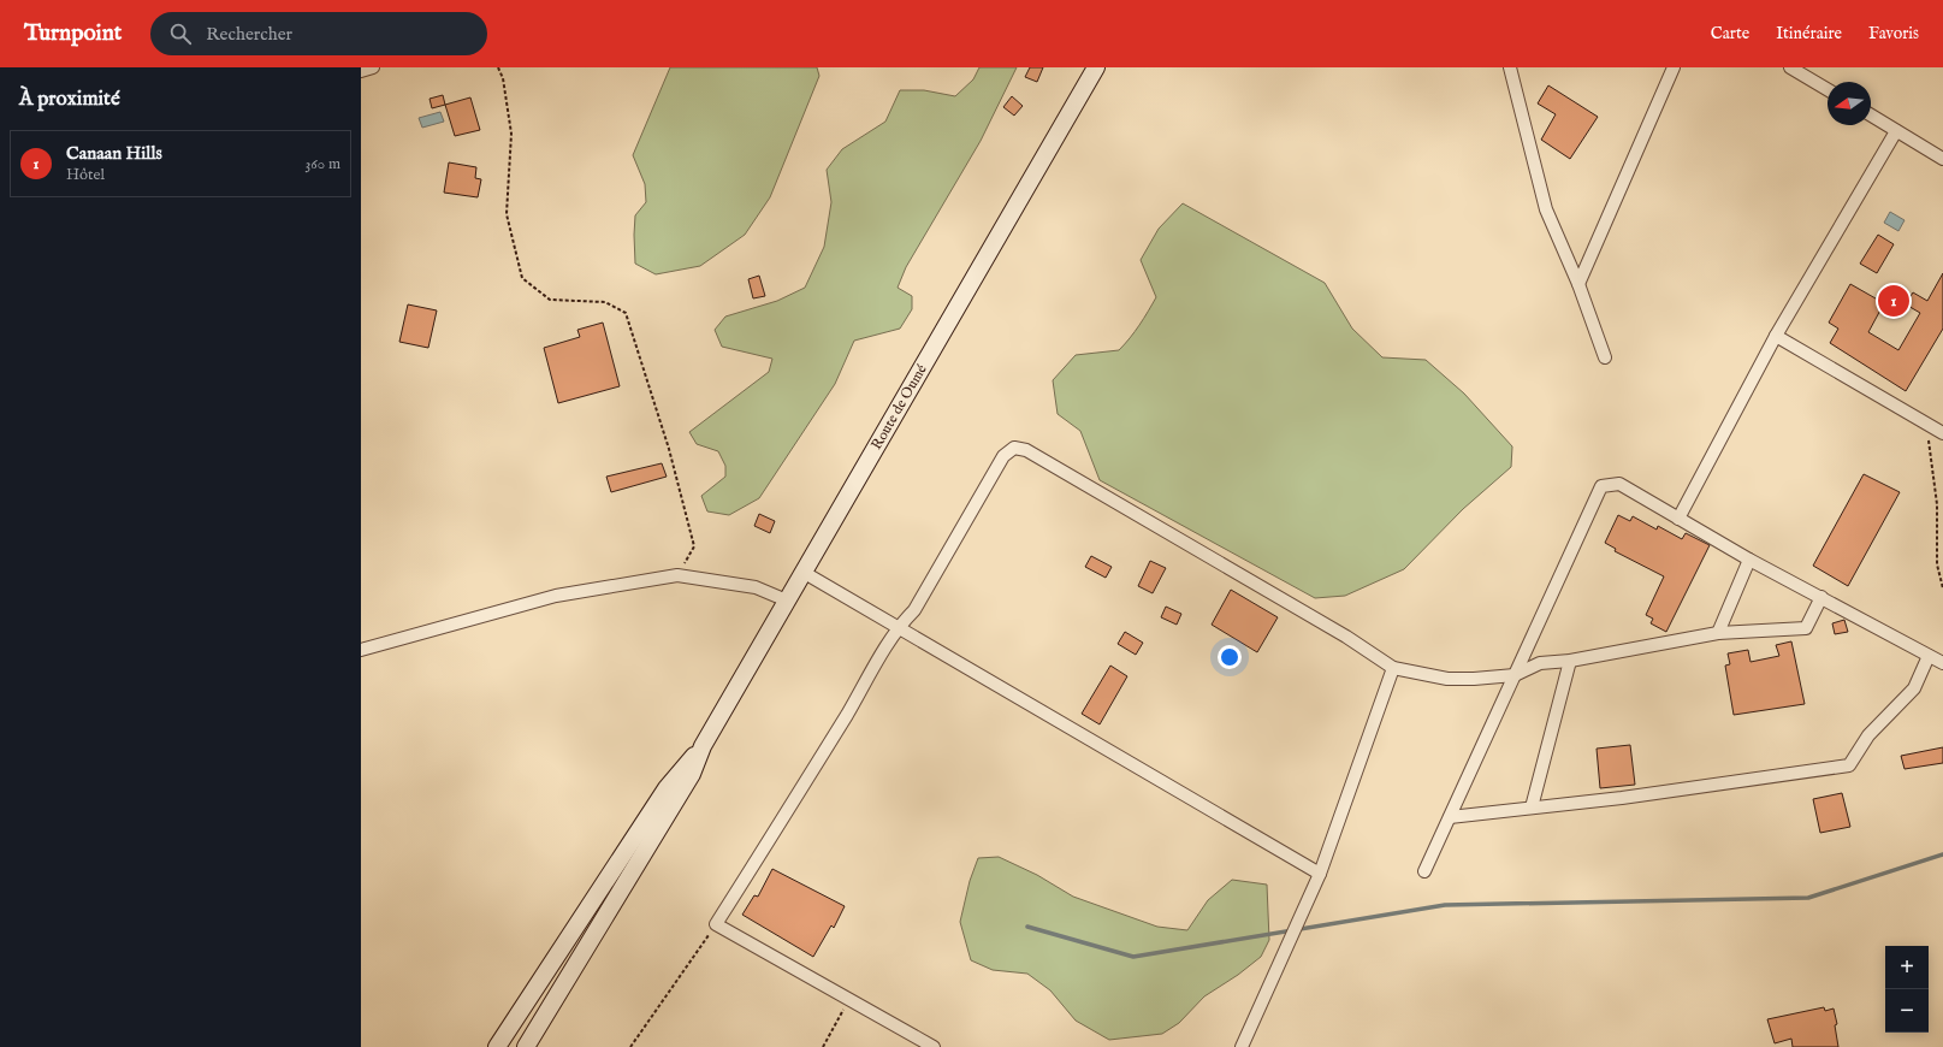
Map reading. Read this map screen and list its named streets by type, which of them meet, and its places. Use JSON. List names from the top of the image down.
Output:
{
  "streets": {
    "main road": ["Route de Oumé"]
  },
  "north": "left",
  "page": {
    "header": "Turnpoint",
    "search": "Rechercher",
    "nav": ["Carte", "Itinéraire", "Favoris"],
    "heading": "À proximité",
    "list": [
      {
        "mark": "1",
        "name": "Canaan Hills",
        "note": "Hôtel",
        "value": "360 m"
      }
    ],
    "pins": "1",
    "map_buttons": ["+", "−"]
  }
}
